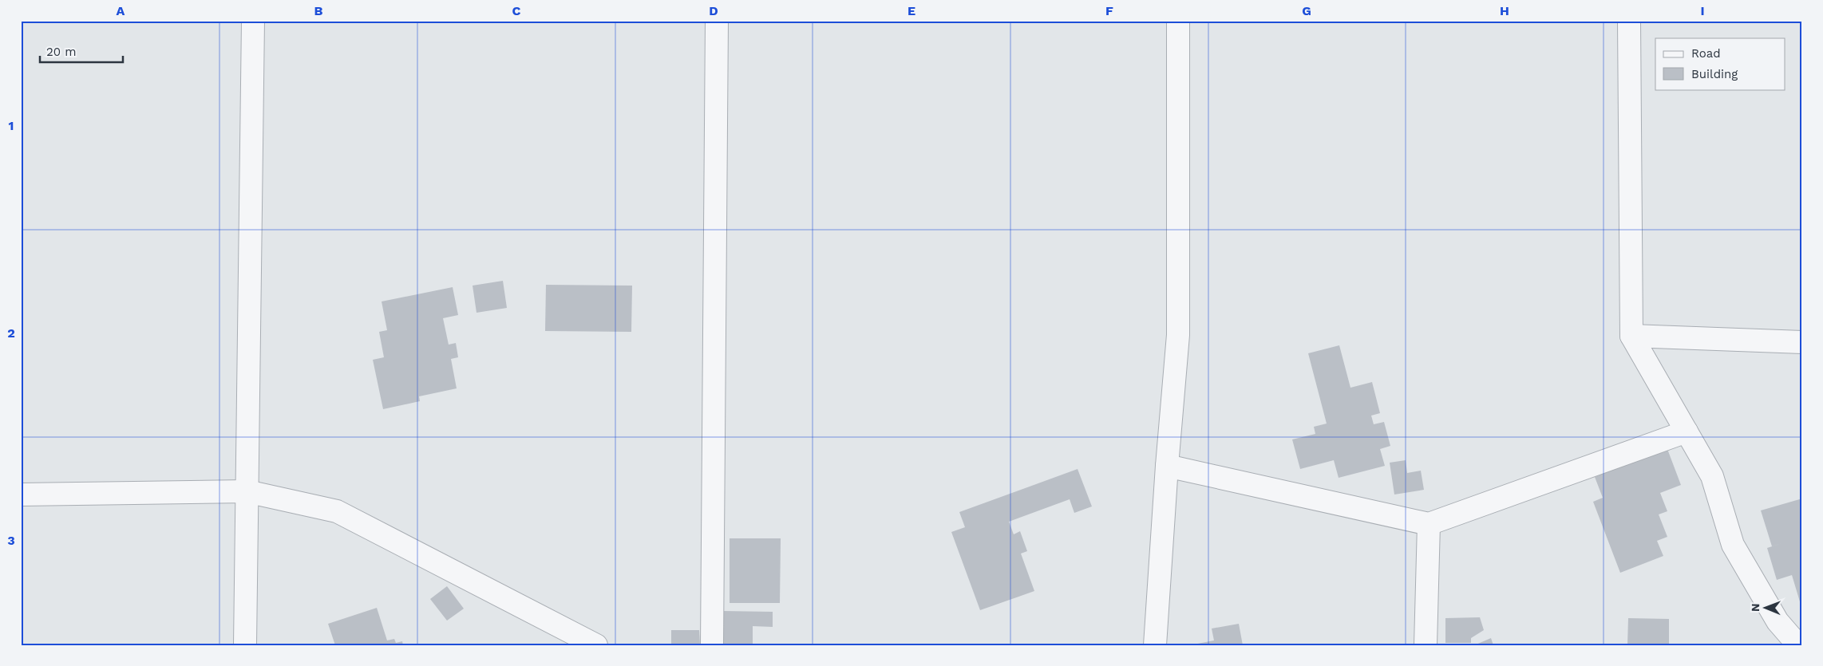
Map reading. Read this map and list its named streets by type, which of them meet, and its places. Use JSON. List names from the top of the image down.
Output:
{
  "legend": ["Road", "Building"],
  "scale_bar": "20 m",
  "north": "left",
  "grid": {
    "columns": [
      "A",
      "B",
      "C",
      "D",
      "E",
      "F",
      "G",
      "H",
      "I"
    ],
    "rows": ["1", "2", "3"]
  }
}
